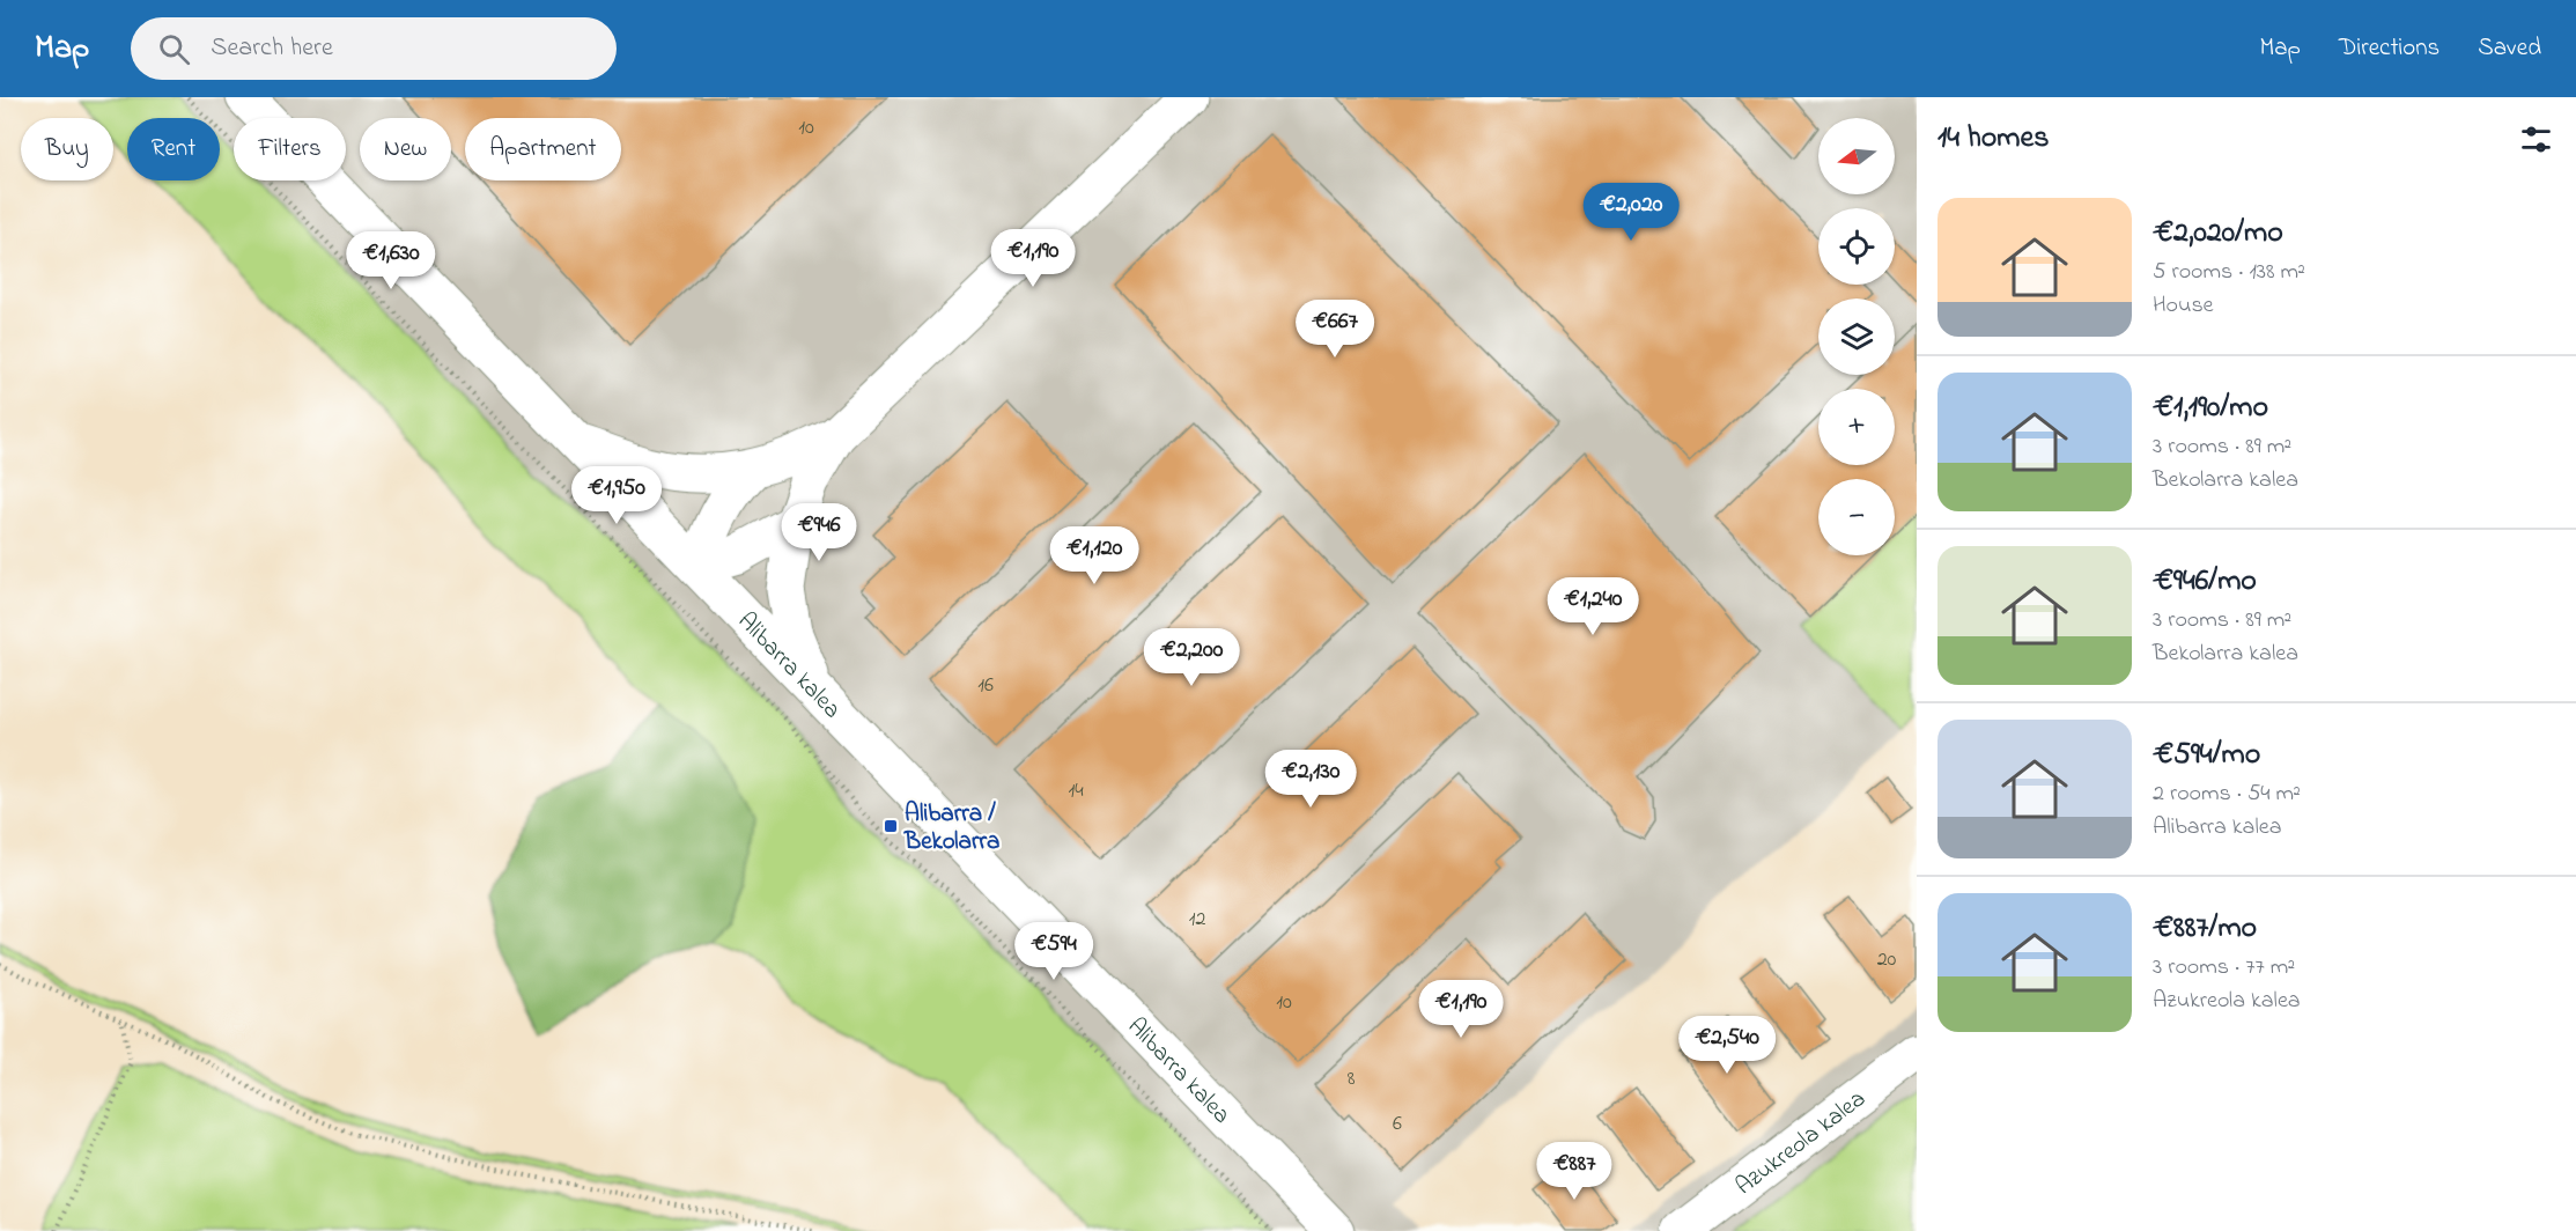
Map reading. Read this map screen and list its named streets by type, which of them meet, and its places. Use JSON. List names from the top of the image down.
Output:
{
  "streets": {
    "street": ["Alibarra kalea", "Azukreola kalea"]
  },
  "places": {
    "transit": ["Alibarra / Bekolarra"]
  },
  "house_numbers": [
    "10",
    "16",
    "14",
    "12",
    "20",
    "10",
    "8",
    "6"
  ],
  "north": "left",
  "page": {
    "header": "Map",
    "search": "Search here",
    "nav": ["Map", "Directions", "Saved"],
    "heading": "14 homes",
    "map_buttons": ["+", "−"],
    "chip": [
      "Buy",
      "Rent",
      "Filters",
      "New",
      "Apartment"
    ],
    "list": [
      {
        "name": "€2,020/mo",
        "note": "5 rooms · 138 m² · House"
      },
      {
        "name": "€1,190/mo",
        "note": "3 rooms · 89 m² · Bekolarra kalea"
      },
      {
        "name": "€946/mo",
        "note": "3 rooms · 89 m² · Bekolarra kalea"
      },
      {
        "name": "€594/mo",
        "note": "2 rooms · 54 m² · Alibarra kalea"
      },
      {
        "name": "€887/mo",
        "note": "3 rooms · 77 m² · Azukreola kalea"
      }
    ],
    "price": [
      "€2,020",
      "€1,190",
      "€1,630",
      "€667",
      "€1,950",
      "€946",
      "€1,120",
      "€1,240",
      "€2,200",
      "€2,130",
      "€594",
      "€1,190",
      "€2,540",
      "€887"
    ]
  }
}
